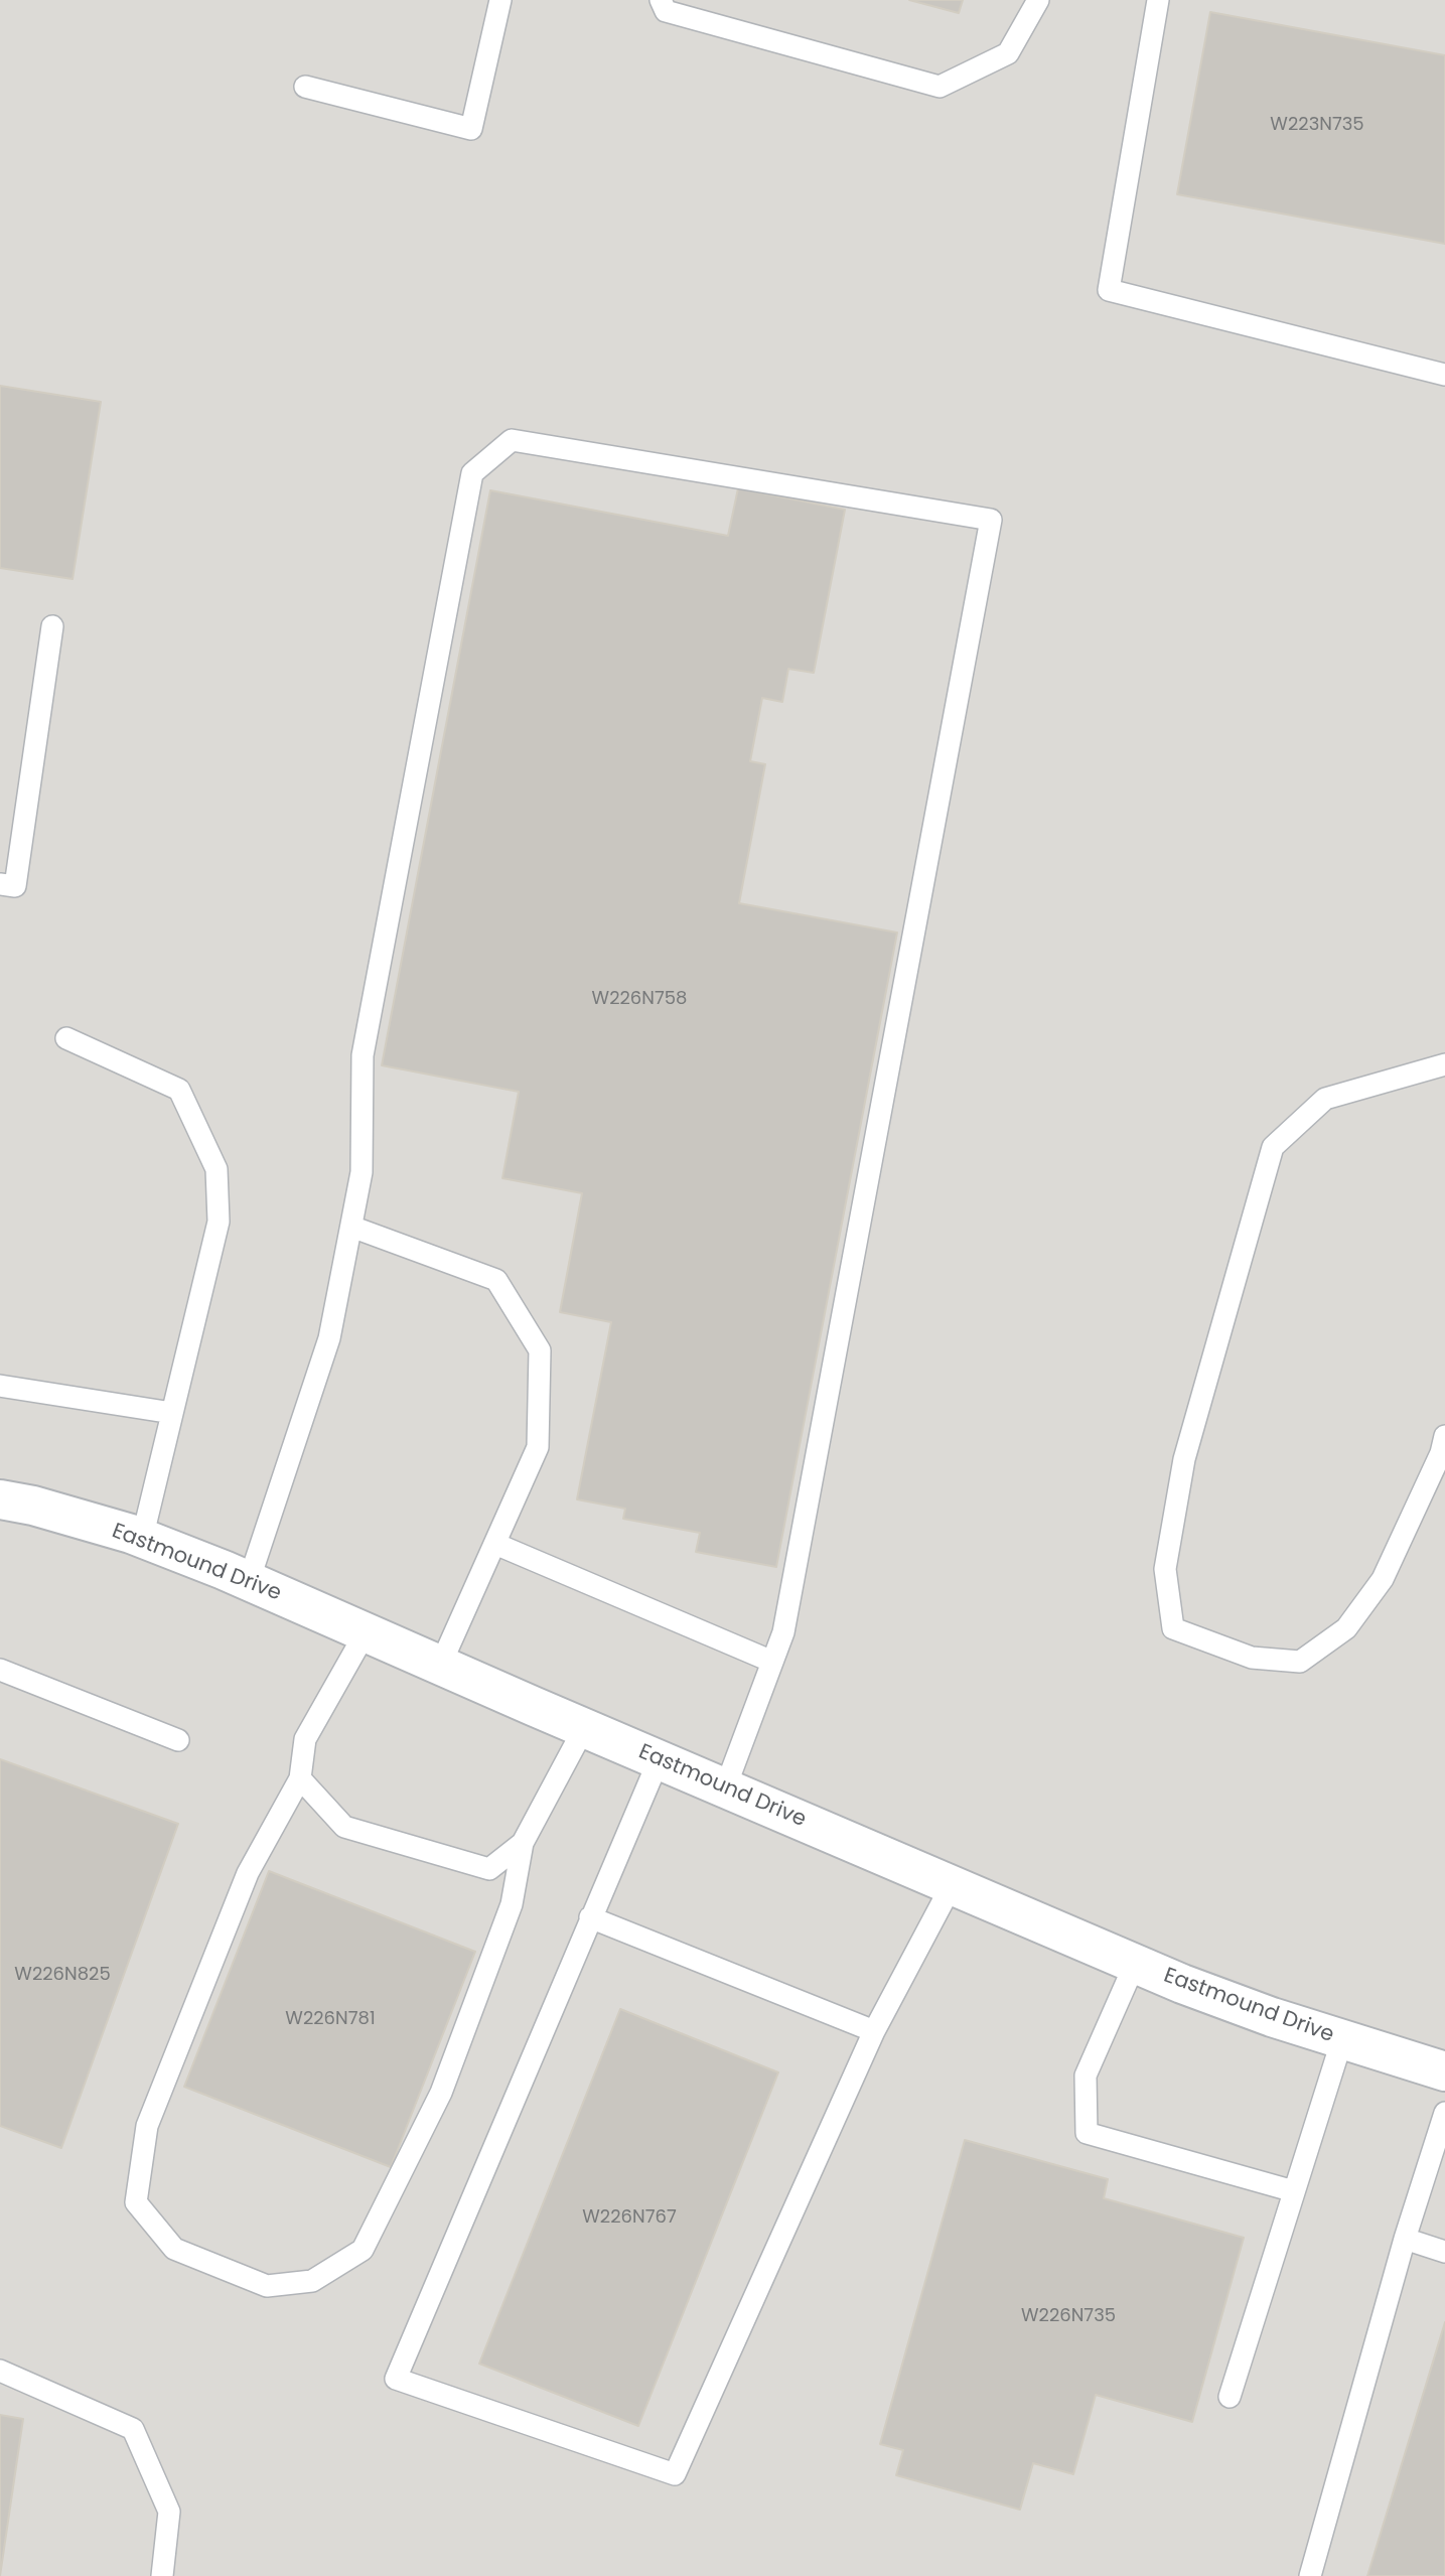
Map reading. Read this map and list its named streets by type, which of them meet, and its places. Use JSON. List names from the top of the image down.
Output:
{
  "streets": {
    "street": ["Eastmound Drive"]
  },
  "house_numbers": [
    "W223N735",
    "W226N758",
    "W226N825",
    "W226N781",
    "W226N767",
    "W226N735"
  ]
}
